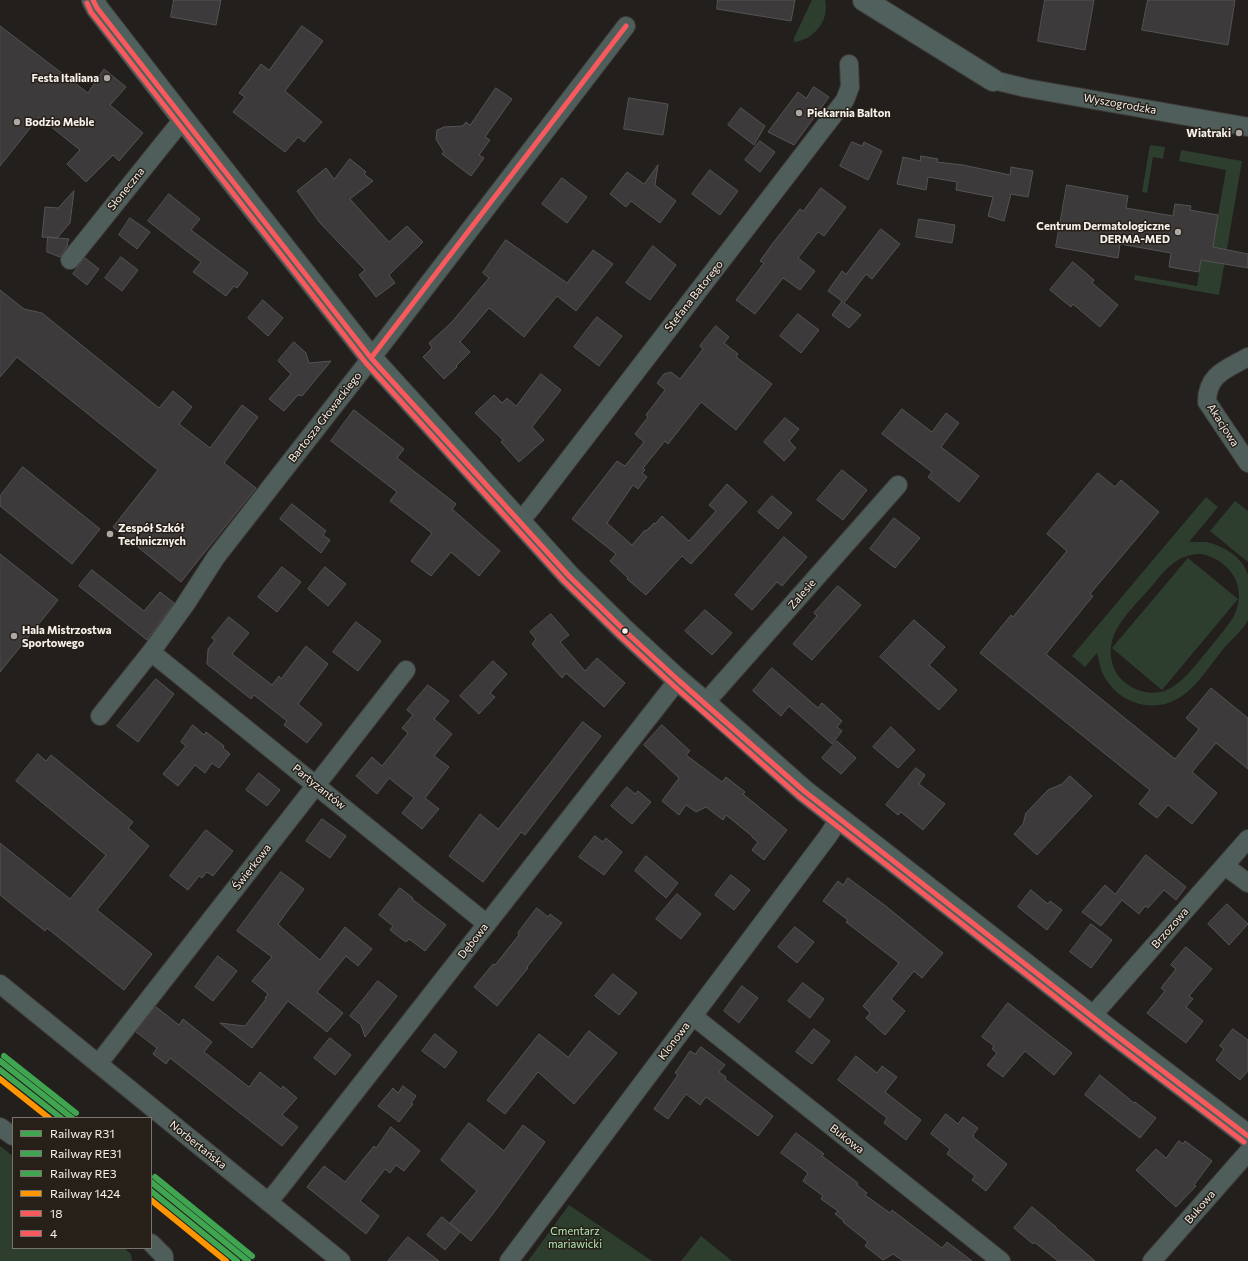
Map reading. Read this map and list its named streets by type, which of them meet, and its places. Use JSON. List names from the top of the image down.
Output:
{
  "streets": {
    "street": [
      "Wyszogrodzka",
      "Słoneczna",
      "Stefana Batorego",
      "Bartosza Głowackiego",
      "Akacjowa",
      "Zalesie",
      "Partyzantów",
      "Świerkowa",
      "Brzozowa",
      "Dębowa",
      "Klonowa",
      "Bukowa",
      "Norbertańska"
    ]
  },
  "crossings": [
    ["Bartosza Głowackiego", "Partyzantów"],
    ["Partyzantów", "Świerkowa"],
    ["Partyzantów", "Dębowa"],
    ["Świerkowa", "Norbertańska"],
    ["Dębowa", "Norbertańska"],
    ["Klonowa", "Bukowa"]
  ],
  "parks": ["Cmentarz mariawicki"],
  "places": [
    "Festa Italiana",
    "Piekarnia Balton",
    "Bodzio Meble",
    "Wiatraki",
    "Centrum Dermatologiczne DERMA-MED",
    "Zespół Szkół Technicznych",
    "Hala Mistrzostwa Sportowego"
  ],
  "lines": [
    "transit line 18",
    "transit line 4",
    "rail line RE3",
    "rail line R31",
    "rail line RE31",
    "rail line 1424"
  ],
  "legend": [
    "Railway R31",
    "Railway RE31",
    "Railway RE3",
    "Railway 1424",
    "18",
    "4"
  ]
}
